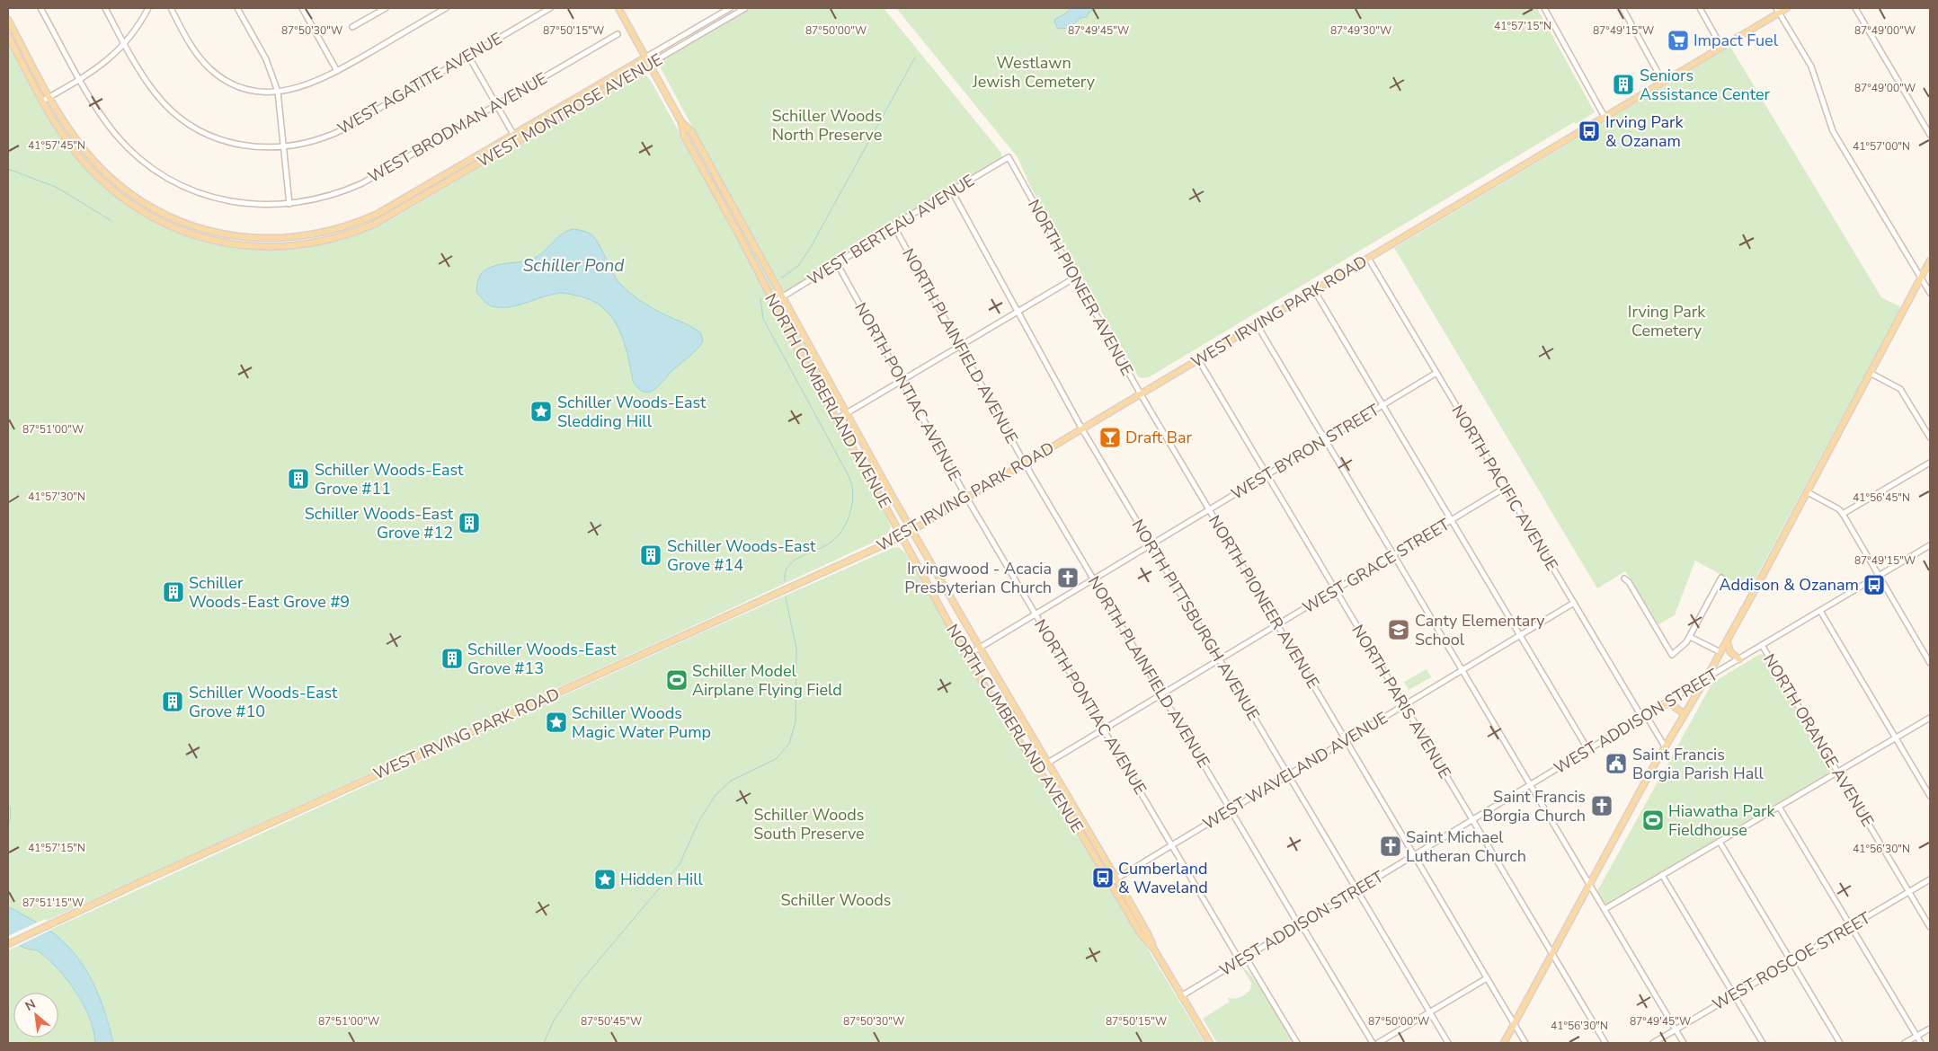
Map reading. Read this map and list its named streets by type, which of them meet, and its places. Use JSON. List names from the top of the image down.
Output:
{
  "streets": {
    "main road": ["WEST MONTROSE AVENUE", "WEST IRVING PARK ROAD", "NORTH CUMBERLAND AVENUE"],
    "street": [
      "WEST AGATITE AVENUE",
      "WEST BRODMAN AVENUE",
      "WEST BERTEAU AVENUE",
      "NORTH PIONEER AVENUE",
      "NORTH PLAINFIELD AVENUE",
      "NORTH PONTIAC AVENUE",
      "WEST BYRON STREET",
      "NORTH PACIFIC AVENUE",
      "WEST GRACE STREET",
      "NORTH PITTSBURGH AVENUE",
      "NORTH PARIS AVENUE",
      "WEST ADDISON STREET",
      "NORTH ORANGE AVENUE",
      "WEST WAVELAND AVENUE",
      "WEST ROSCOE STREET"
    ]
  },
  "crossings": [
    ["WEST MONTROSE AVENUE", "NORTH CUMBERLAND AVENUE"],
    ["WEST BERTEAU AVENUE", "NORTH PIONEER AVENUE"],
    ["WEST BERTEAU AVENUE", "NORTH PLAINFIELD AVENUE"],
    ["WEST BERTEAU AVENUE", "NORTH PONTIAC AVENUE"],
    ["WEST BERTEAU AVENUE", "NORTH CUMBERLAND AVENUE"],
    ["WEST BERTEAU AVENUE", "NORTH PITTSBURGH AVENUE"],
    ["NORTH PIONEER AVENUE", "WEST IRVING PARK ROAD"],
    ["NORTH PIONEER AVENUE", "WEST BYRON STREET"],
    ["NORTH PIONEER AVENUE", "WEST GRACE STREET"],
    ["NORTH PIONEER AVENUE", "WEST ADDISON STREET"],
    ["NORTH PIONEER AVENUE", "WEST WAVELAND AVENUE"],
    ["WEST IRVING PARK ROAD", "NORTH PLAINFIELD AVENUE"],
    ["WEST IRVING PARK ROAD", "NORTH PONTIAC AVENUE"],
    ["WEST IRVING PARK ROAD", "NORTH CUMBERLAND AVENUE"],
    ["WEST IRVING PARK ROAD", "NORTH PACIFIC AVENUE"],
    ["WEST IRVING PARK ROAD", "NORTH PITTSBURGH AVENUE"],
    ["WEST IRVING PARK ROAD", "NORTH PARIS AVENUE"],
    ["NORTH PLAINFIELD AVENUE", "WEST BYRON STREET"],
    ["NORTH PLAINFIELD AVENUE", "WEST GRACE STREET"],
    ["NORTH PLAINFIELD AVENUE", "WEST ADDISON STREET"],
    ["NORTH PLAINFIELD AVENUE", "WEST WAVELAND AVENUE"],
    ["NORTH PONTIAC AVENUE", "WEST BYRON STREET"],
    ["NORTH PONTIAC AVENUE", "WEST GRACE STREET"],
    ["NORTH PONTIAC AVENUE", "WEST ADDISON STREET"],
    ["NORTH PONTIAC AVENUE", "WEST WAVELAND AVENUE"],
    ["NORTH CUMBERLAND AVENUE", "WEST BYRON STREET"],
    ["NORTH CUMBERLAND AVENUE", "WEST GRACE STREET"],
    ["NORTH CUMBERLAND AVENUE", "WEST ADDISON STREET"],
    ["NORTH CUMBERLAND AVENUE", "WEST WAVELAND AVENUE"],
    ["WEST BYRON STREET", "NORTH PACIFIC AVENUE"],
    ["WEST BYRON STREET", "NORTH PITTSBURGH AVENUE"],
    ["WEST BYRON STREET", "NORTH PARIS AVENUE"],
    ["NORTH PACIFIC AVENUE", "WEST GRACE STREET"],
    ["NORTH PACIFIC AVENUE", "WEST ADDISON STREET"],
    ["NORTH PACIFIC AVENUE", "WEST WAVELAND AVENUE"],
    ["WEST GRACE STREET", "NORTH PITTSBURGH AVENUE"],
    ["WEST GRACE STREET", "NORTH PARIS AVENUE"],
    ["NORTH PITTSBURGH AVENUE", "WEST ADDISON STREET"],
    ["NORTH PITTSBURGH AVENUE", "WEST WAVELAND AVENUE"],
    ["NORTH PARIS AVENUE", "WEST ADDISON STREET"],
    ["NORTH PARIS AVENUE", "WEST WAVELAND AVENUE"],
    ["WEST ADDISON STREET", "NORTH ORANGE AVENUE"],
    ["NORTH ORANGE AVENUE", "WEST ROSCOE STREET"]
  ],
  "water": ["Schiller Pond"],
  "parks": [
    "Westlawn Jewish Cemetery",
    "Schiller Woods North Preserve",
    "Irving Park Cemetery",
    "Schiller Woods South Preserve",
    "Schiller Woods"
  ],
  "places": {
    "supermarket": ["Impact Fuel"],
    "building": [
      "Seniors Assistance Center",
      "Schiller Woods-East Grove #11",
      "Schiller Woods-East Grove #12",
      "Schiller Woods-East Grove #14",
      "Schiller Woods-East Grove #9",
      "Schiller Woods-East Grove #13",
      "Schiller Woods-East Grove #10"
    ],
    "bus stop": ["Irving Park & Ozanam", "Addison & Ozanam", "Cumberland & Waveland"],
    "place": ["Schiller Woods-East Sledding Hill", "Schiller Woods Magic Water Pump", "Hidden Hill"],
    "bar": ["Draft Bar"],
    "church": ["Irvingwood - Acacia Presbyterian Church", "Saint Francis Borgia Church", "Saint Michael Lutheran Church"],
    "school or university": ["Canty Elementary School"],
    "sports": ["Schiller Model Airplane Flying Field", "Hiawatha Park Fieldhouse"],
    "public building": ["Saint Francis Borgia Parish Hall"]
  },
  "north": "top left",
  "coordinates": [
    "41°57'15\"N",
    "87°50'30\"W",
    "87°50'15\"W",
    "87°50'00\"W",
    "87°49'45\"W",
    "87°49'30\"W",
    "87°49'15\"W",
    "87°49'00\"W",
    "41°57'45\"N",
    "41°57'00\"N",
    "87°51'00\"W",
    "41°57'30\"N",
    "41°56'45\"N",
    "41°56'30\"N",
    "87°51'15\"W",
    "87°50'45\"W"
  ]
}
